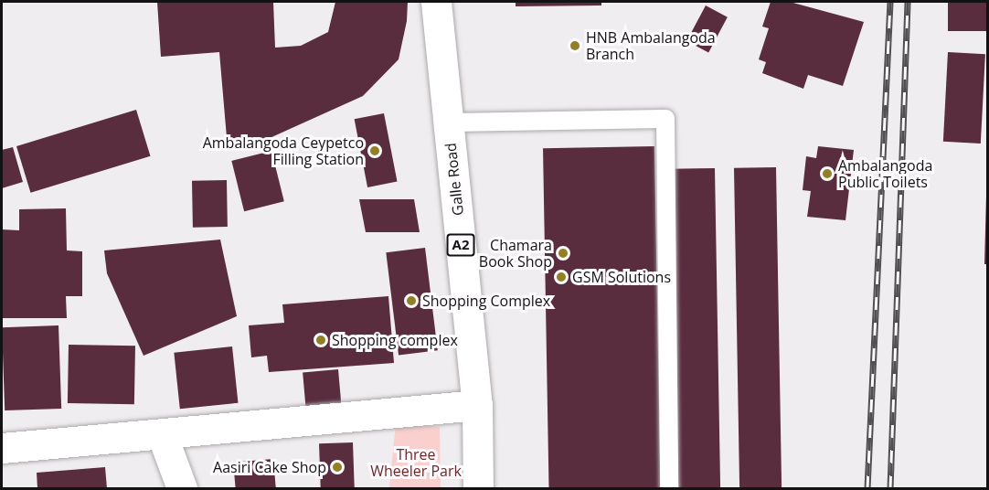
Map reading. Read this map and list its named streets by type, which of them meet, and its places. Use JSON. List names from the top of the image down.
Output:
{
  "streets": {
    "main road": ["Galle Road", "A2"]
  },
  "parks": ["Three Wheeler Park"],
  "places": [
    "HNB Ambalangoda Branch",
    "Ambalangoda Ceypetco Filling Station",
    "Ambalangoda Public Toilets",
    "Chamara Book Shop",
    "GSM Solutions",
    "Shopping Complex",
    "Shopping complex",
    "Aasiri Cake Shop"
  ]
}
